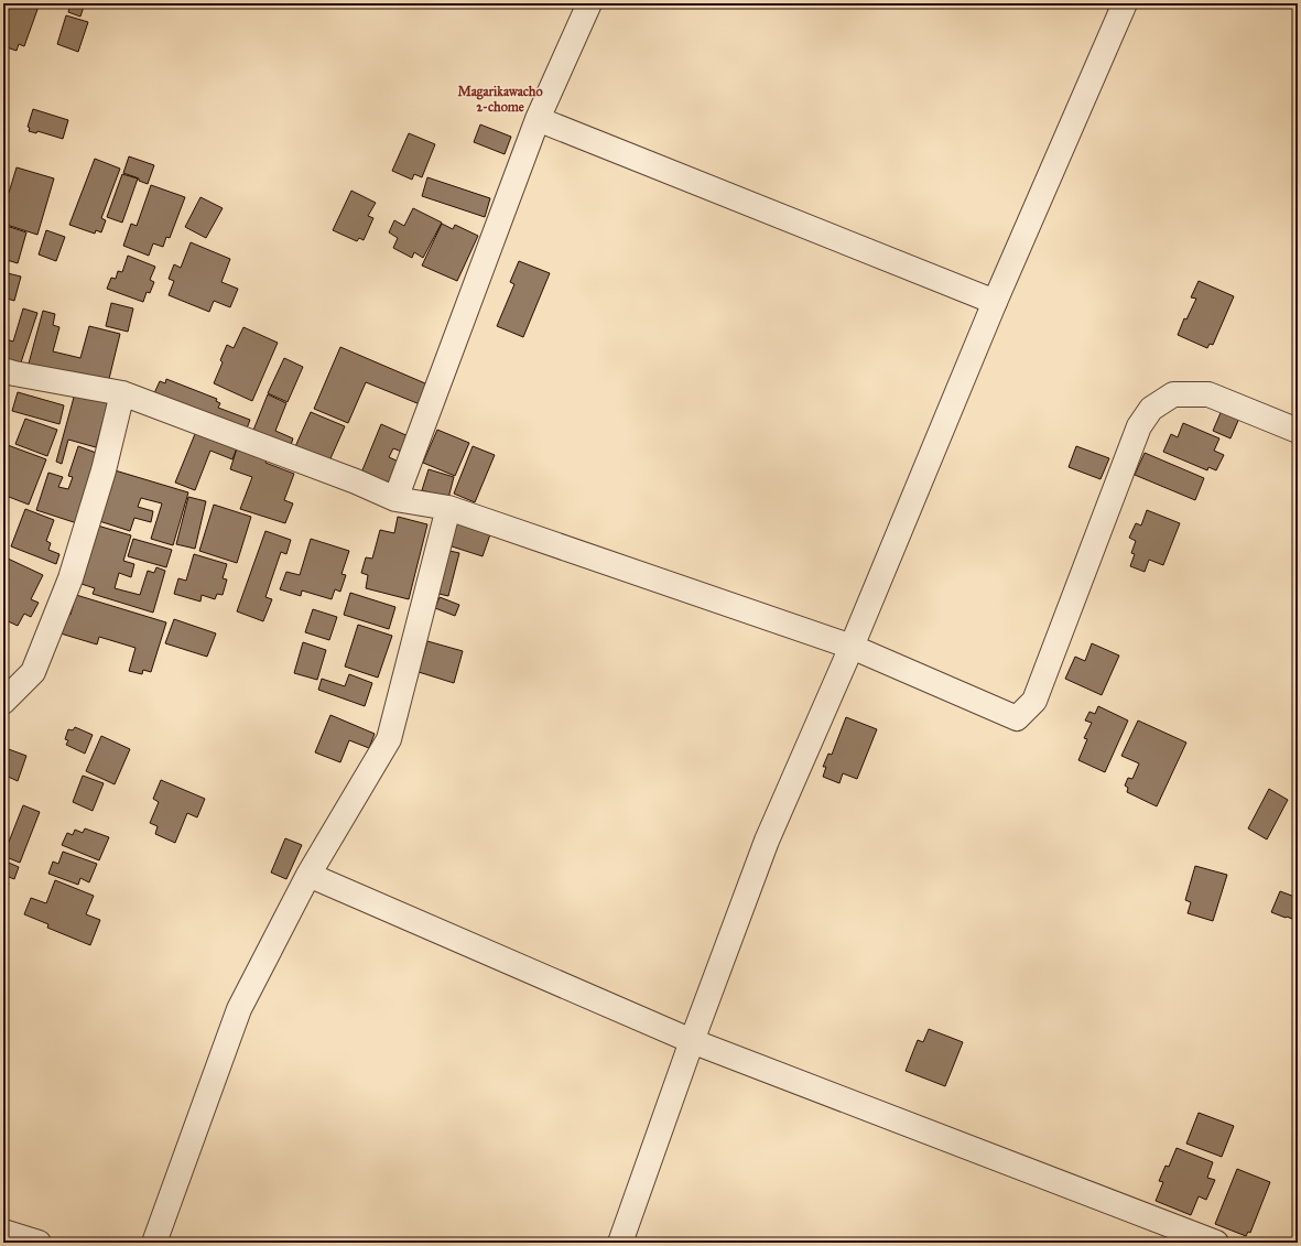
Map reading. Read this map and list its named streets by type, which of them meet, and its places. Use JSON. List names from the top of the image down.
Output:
{
  "districts": ["Magarikawacho 2-chome"]
}
